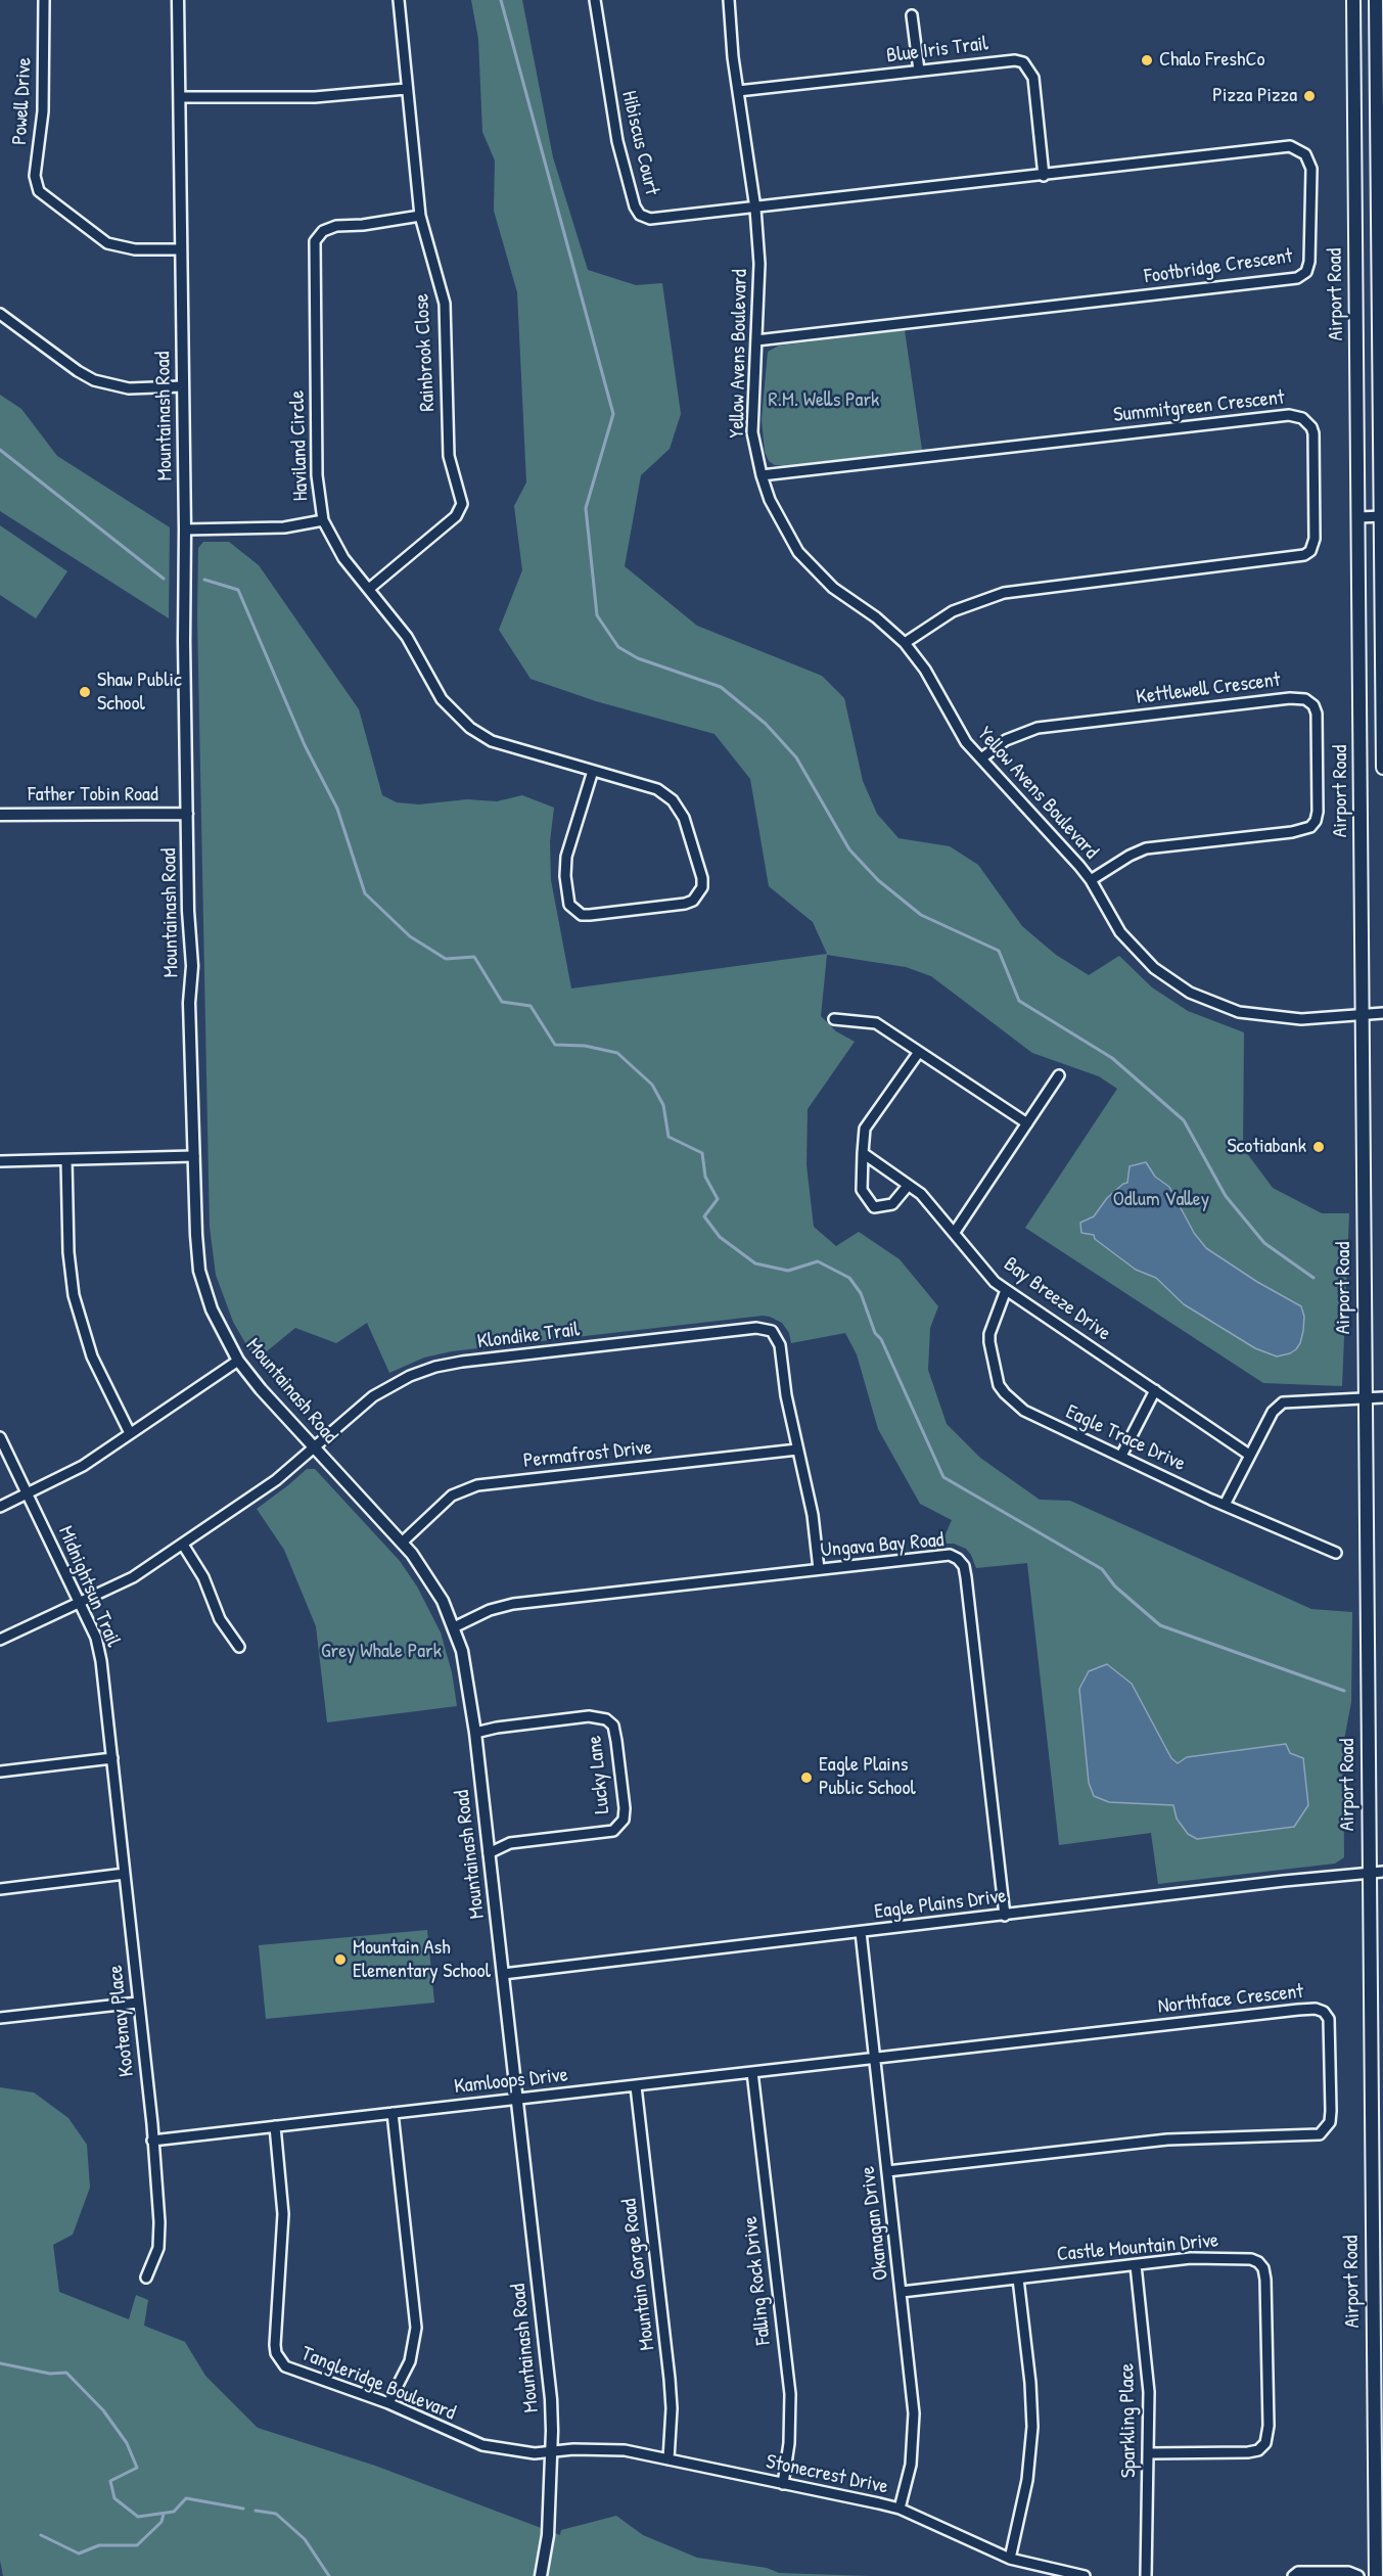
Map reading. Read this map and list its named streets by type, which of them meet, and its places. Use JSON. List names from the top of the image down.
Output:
{
  "streets": {
    "main road": ["Airport Road"],
    "street": [
      "Blue Iris Trail",
      "Powell Drive",
      "Hibiscus Court",
      "Footbridge Crescent",
      "Rainbrook Close",
      "Yellow Avens Boulevard",
      "Summitgreen Crescent",
      "Mountainash Road",
      "Haviland Circle",
      "Kettlewell Crescent",
      "Father Tobin Road",
      "Bay Breeze Drive",
      "Klondike Trail",
      "Eagle Trace Drive",
      "Permafrost Drive",
      "Ungava Bay Road",
      "Midnightsun Trail",
      "Lucky Lane",
      "Eagle Plains Drive",
      "Northface Crescent",
      "Kootenay Place",
      "Kamloops Drive",
      "Okanagan Drive",
      "Castle Mountain Drive",
      "Mountain Gorge Road",
      "Falling Rock Drive",
      "Tangleridge Boulevard",
      "Sparkling Place",
      "Stonecrest Drive"
    ]
  },
  "crossings": [
    ["Blue Iris Trail", "Footbridge Crescent"],
    ["Blue Iris Trail", "Yellow Avens Boulevard"],
    ["Powell Drive", "Mountainash Road"],
    ["Hibiscus Court", "Footbridge Crescent"],
    ["Hibiscus Court", "Yellow Avens Boulevard"],
    ["Footbridge Crescent", "Yellow Avens Boulevard"],
    ["Airport Road", "Yellow Avens Boulevard"],
    ["Airport Road", "Eagle Plains Drive"],
    ["Rainbrook Close", "Haviland Circle"],
    ["Yellow Avens Boulevard", "Summitgreen Crescent"],
    ["Yellow Avens Boulevard", "Kettlewell Crescent"],
    ["Mountainash Road", "Father Tobin Road"],
    ["Mountainash Road", "Klondike Trail"],
    ["Mountainash Road", "Permafrost Drive"],
    ["Mountainash Road", "Ungava Bay Road"],
    ["Mountainash Road", "Lucky Lane"],
    ["Mountainash Road", "Eagle Plains Drive"],
    ["Mountainash Road", "Kamloops Drive"],
    ["Mountainash Road", "Tangleridge Boulevard"],
    ["Mountainash Road", "Stonecrest Drive"],
    ["Bay Breeze Drive", "Eagle Trace Drive"],
    ["Klondike Trail", "Permafrost Drive"],
    ["Klondike Trail", "Midnightsun Trail"],
    ["Ungava Bay Road", "Eagle Plains Drive"],
    ["Midnightsun Trail", "Kootenay Place"],
    ["Eagle Plains Drive", "Okanagan Drive"],
    ["Northface Crescent", "Kamloops Drive"],
    ["Northface Crescent", "Okanagan Drive"],
    ["Kootenay Place", "Kamloops Drive"],
    ["Kamloops Drive", "Okanagan Drive"],
    ["Kamloops Drive", "Mountain Gorge Road"],
    ["Kamloops Drive", "Falling Rock Drive"],
    ["Kamloops Drive", "Tangleridge Boulevard"],
    ["Okanagan Drive", "Castle Mountain Drive"],
    ["Okanagan Drive", "Stonecrest Drive"],
    ["Castle Mountain Drive", "Sparkling Place"],
    ["Mountain Gorge Road", "Stonecrest Drive"],
    ["Falling Rock Drive", "Stonecrest Drive"],
    ["Tangleridge Boulevard", "Stonecrest Drive"]
  ],
  "parks": ["R.M. Wells Park", "Odlum Valley", "Grey Whale Park"],
  "places": [
    "Chalo FreshCo",
    "Pizza Pizza",
    "Shaw Public School",
    "Scotiabank",
    "Eagle Plains Public School",
    "Mountain Ash Elementary School"
  ]
}
